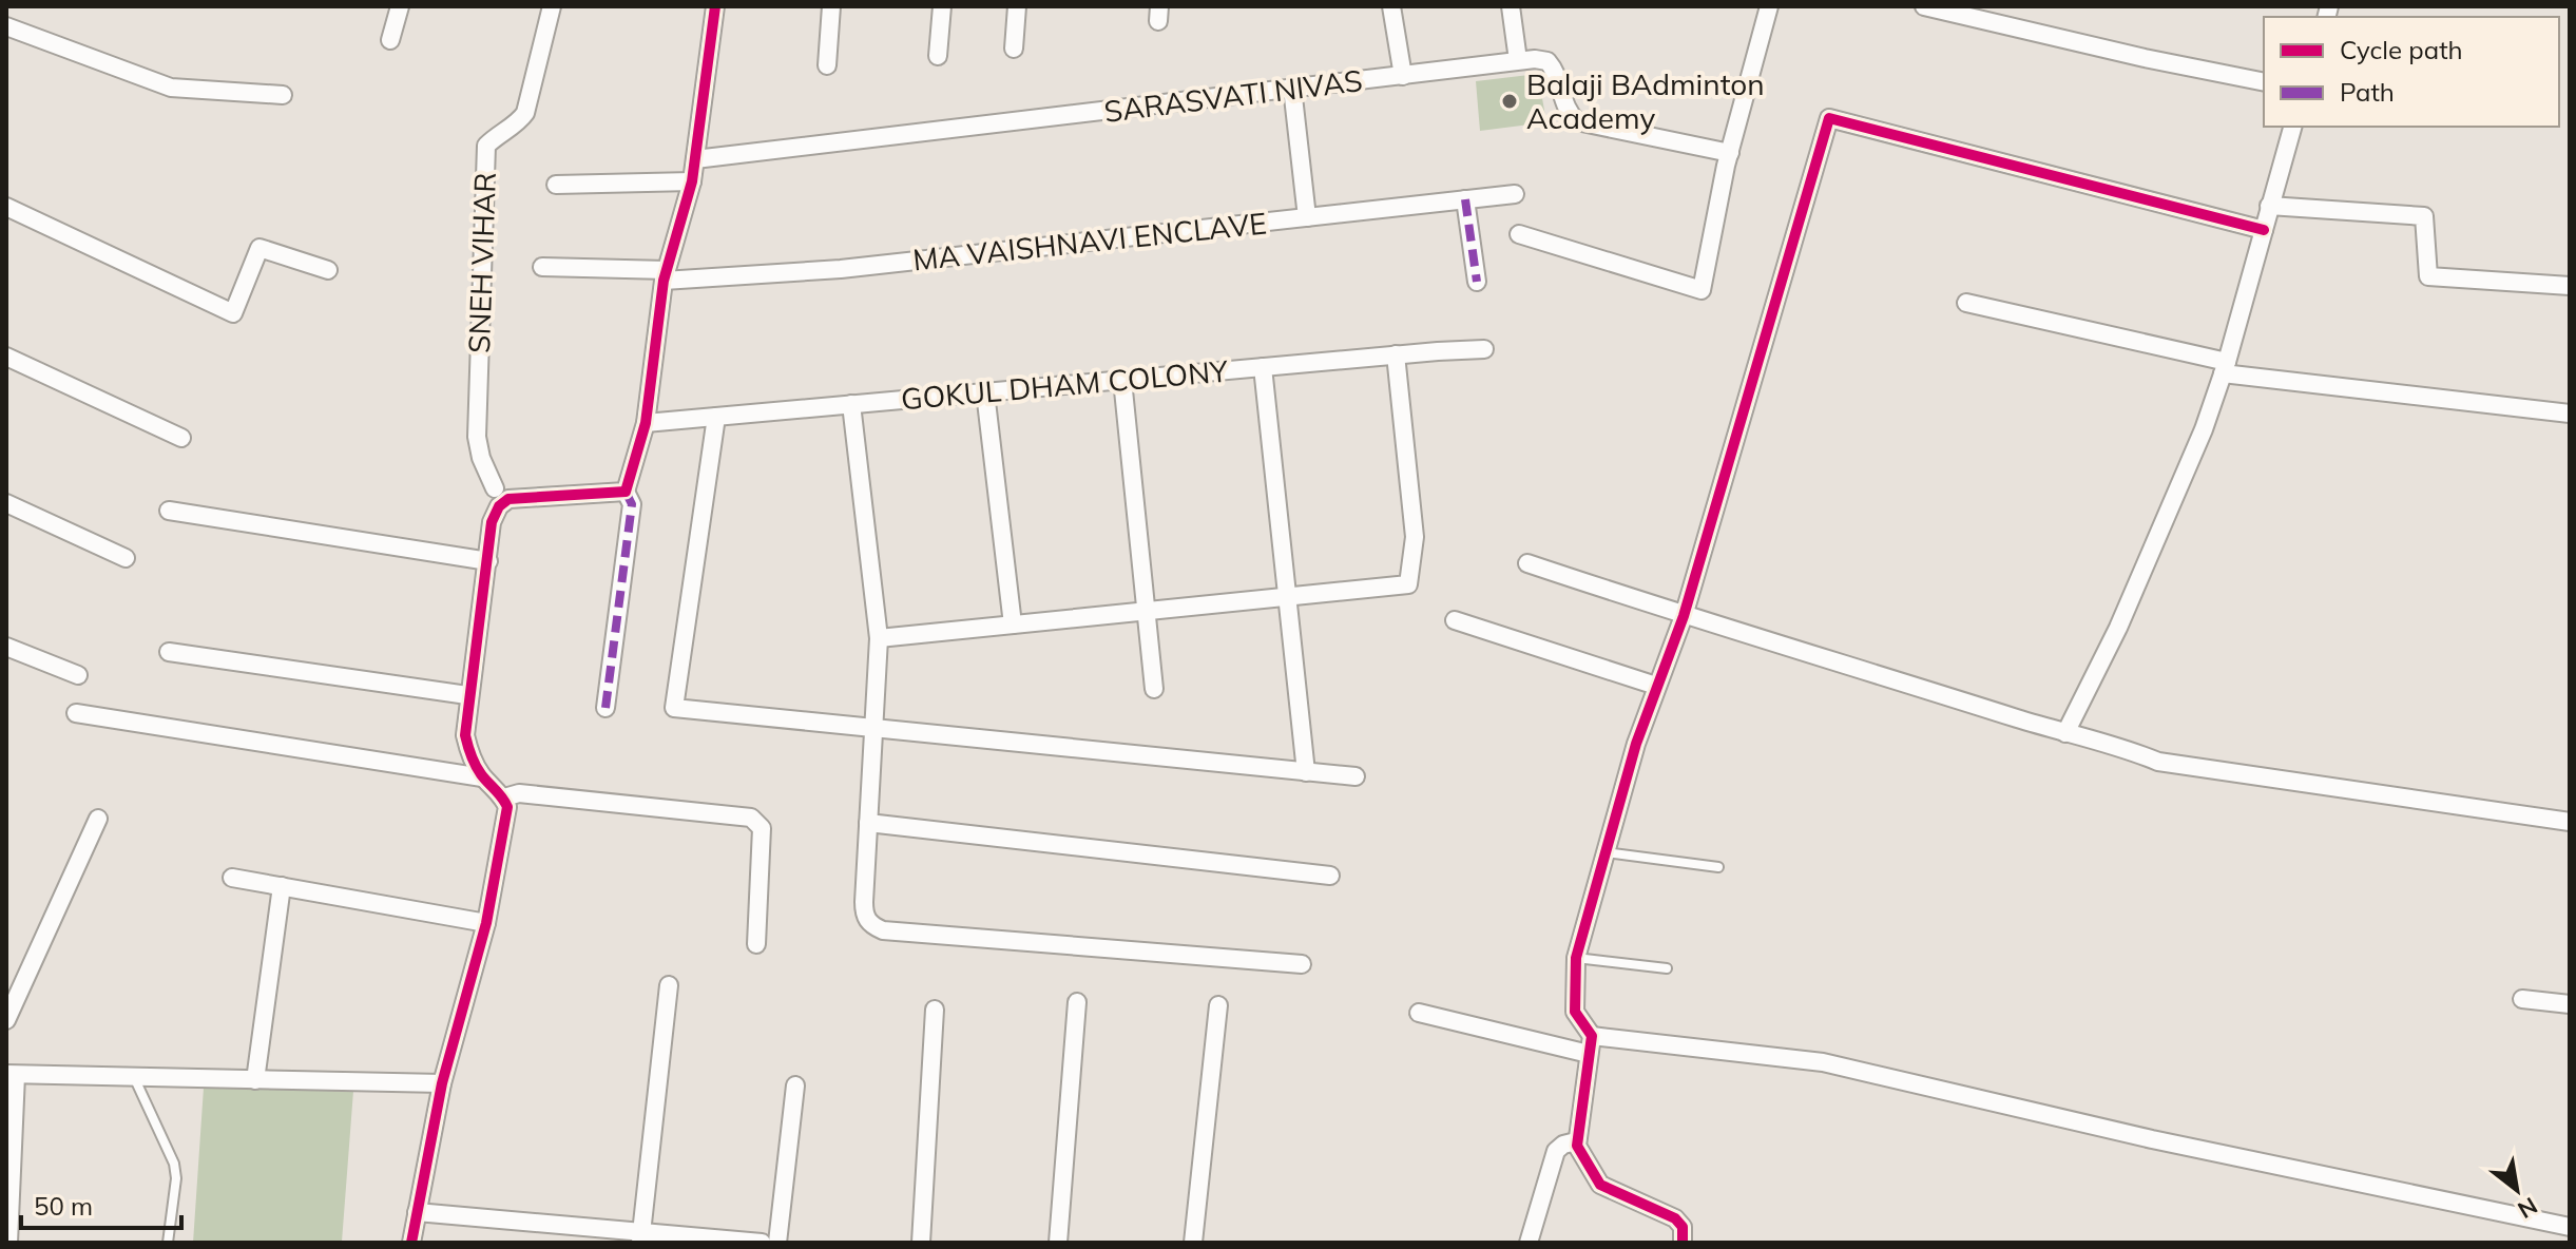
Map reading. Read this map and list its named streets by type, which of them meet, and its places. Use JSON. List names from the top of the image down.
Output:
{
  "streets": {
    "street": [
      "SARASVATI NIVAS",
      "MA VAISHNAVI ENCLAVE",
      "SNEH VIHAR",
      "GOKUL DHAM COLONY"
    ]
  },
  "places": ["Balaji BAdminton Academy"],
  "legend": ["Cycle path", "Path"],
  "scale_bar": "50 m",
  "north": "bottom right"
}
